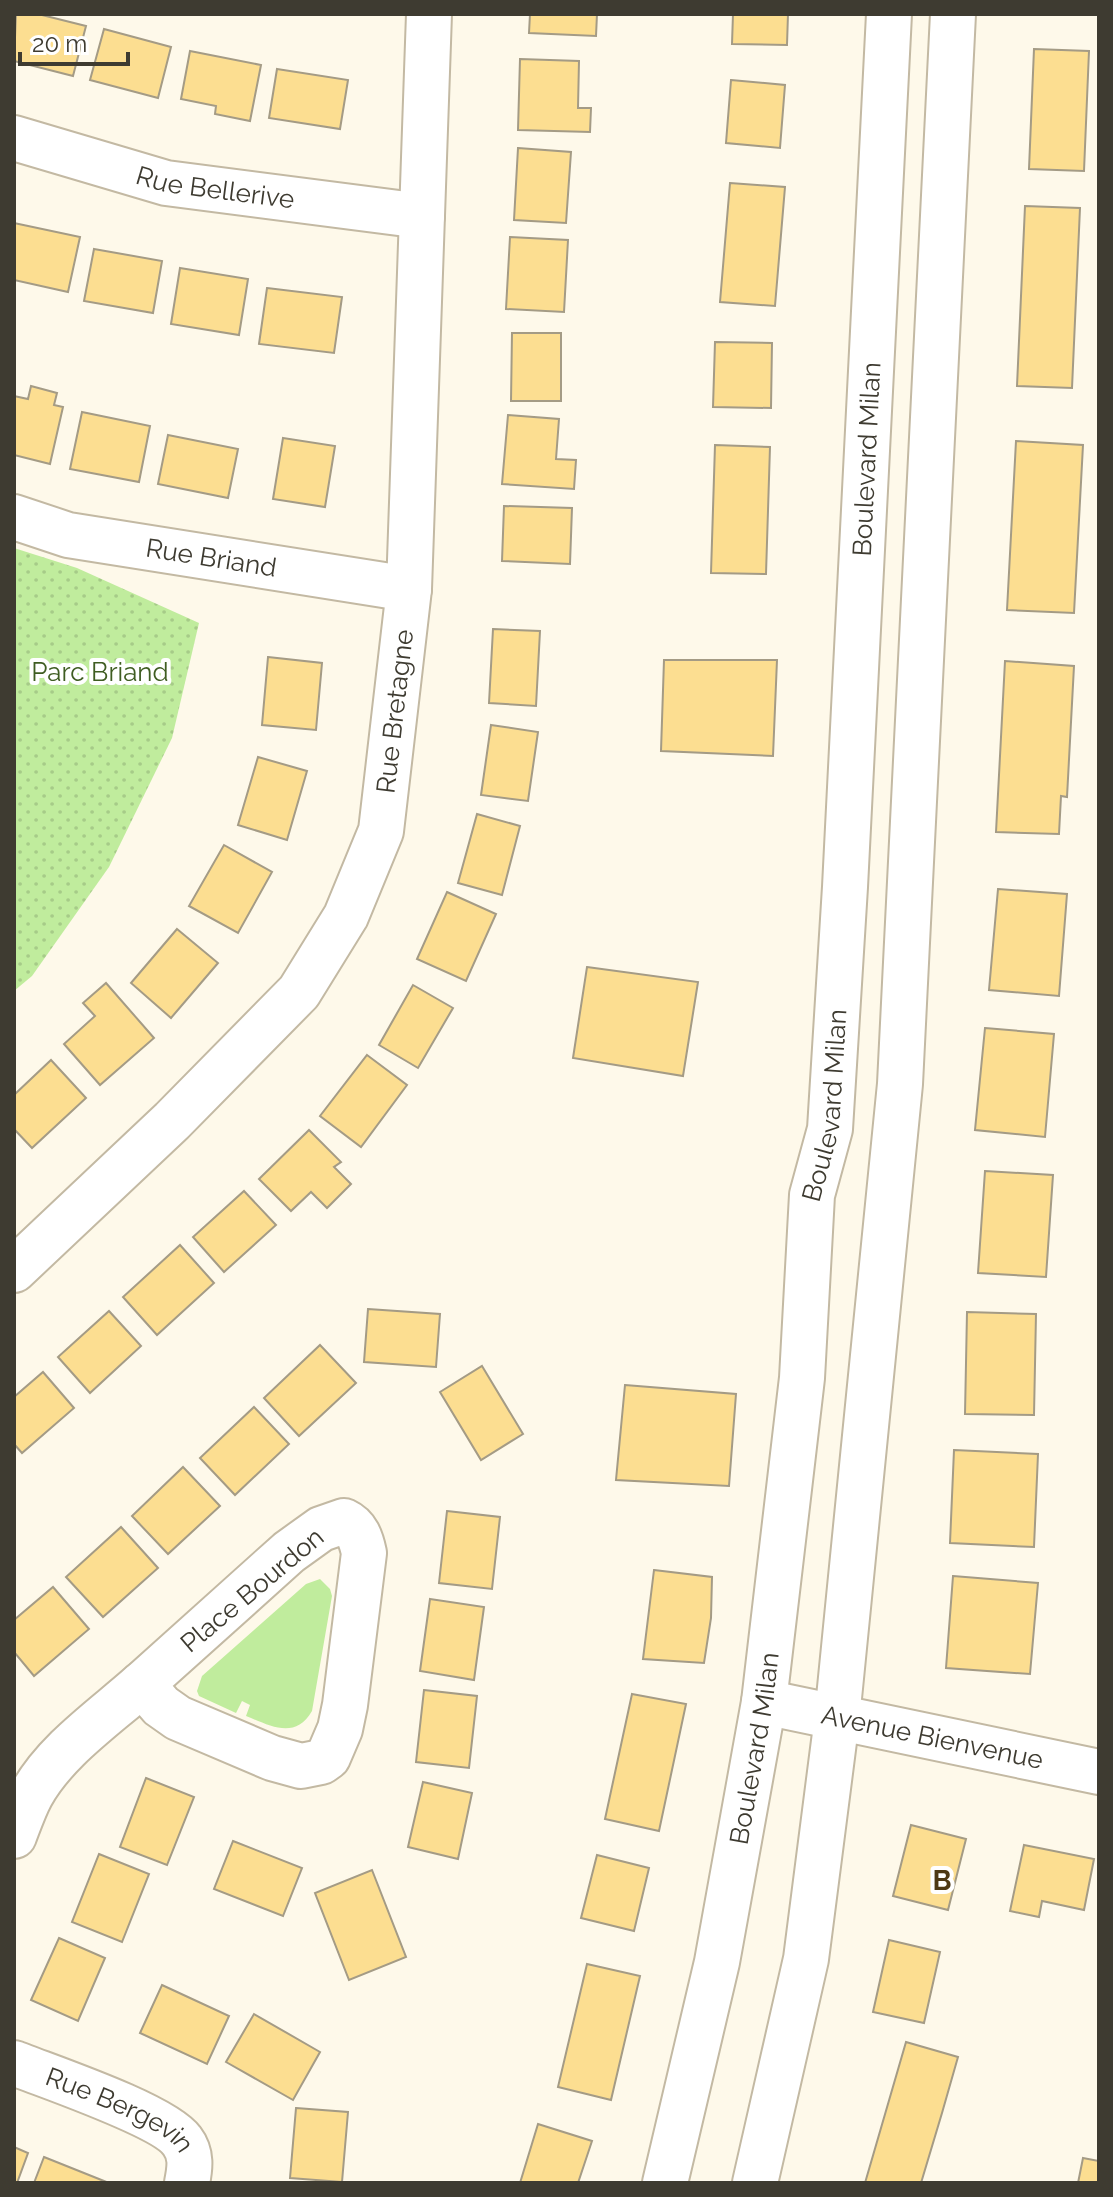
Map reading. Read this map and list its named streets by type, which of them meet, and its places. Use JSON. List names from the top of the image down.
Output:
{
  "streets": {
    "main road": [
      "Rue Bellerive",
      "Boulevard Milan",
      "Rue Briand",
      "Rue Bretagne",
      "Place Bourdon",
      "Avenue Bienvenue",
      "Rue Bergevin"
    ]
  },
  "crossings": [
    ["Rue Bellerive", "Rue Bretagne"],
    ["Boulevard Milan", "Avenue Bienvenue"],
    ["Rue Briand", "Rue Bretagne"]
  ],
  "districts": ["B"],
  "parks": ["Parc Briand"],
  "scale_bar": "20 m"
}
